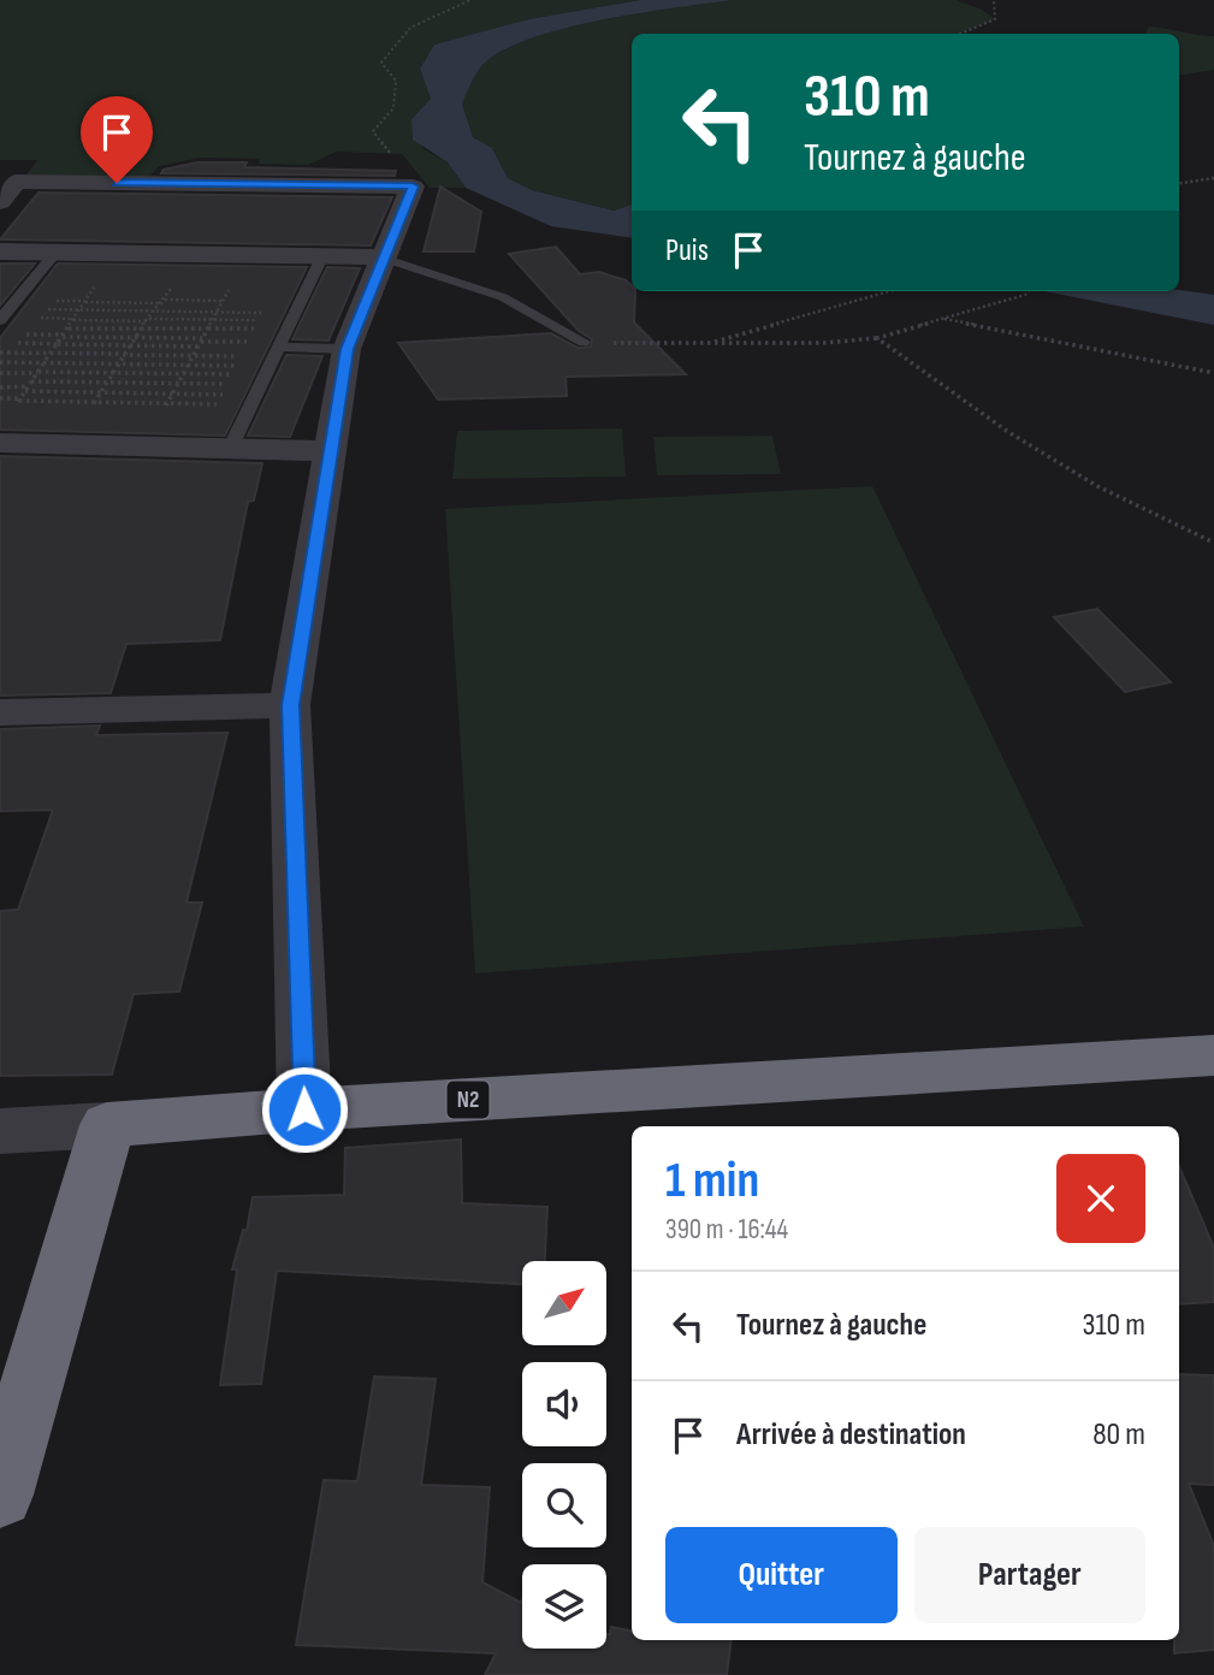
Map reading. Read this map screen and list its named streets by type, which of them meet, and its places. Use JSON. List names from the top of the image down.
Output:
{
  "streets": {
    "highway": ["N2"]
  },
  "north": "top right",
  "page": {
    "turn": ["310 m", "Tournez à gauche"],
    "then": "Puis",
    "heading": ["1 min", "390 m · 16:44"],
    "list": [
      {
        "name": "Tournez à gauche",
        "value": "310 m"
      },
      {
        "name": "Arrivée à destination",
        "value": "80 m"
      }
    ],
    "buttons": ["Quitter", "Partager"]
  }
}
